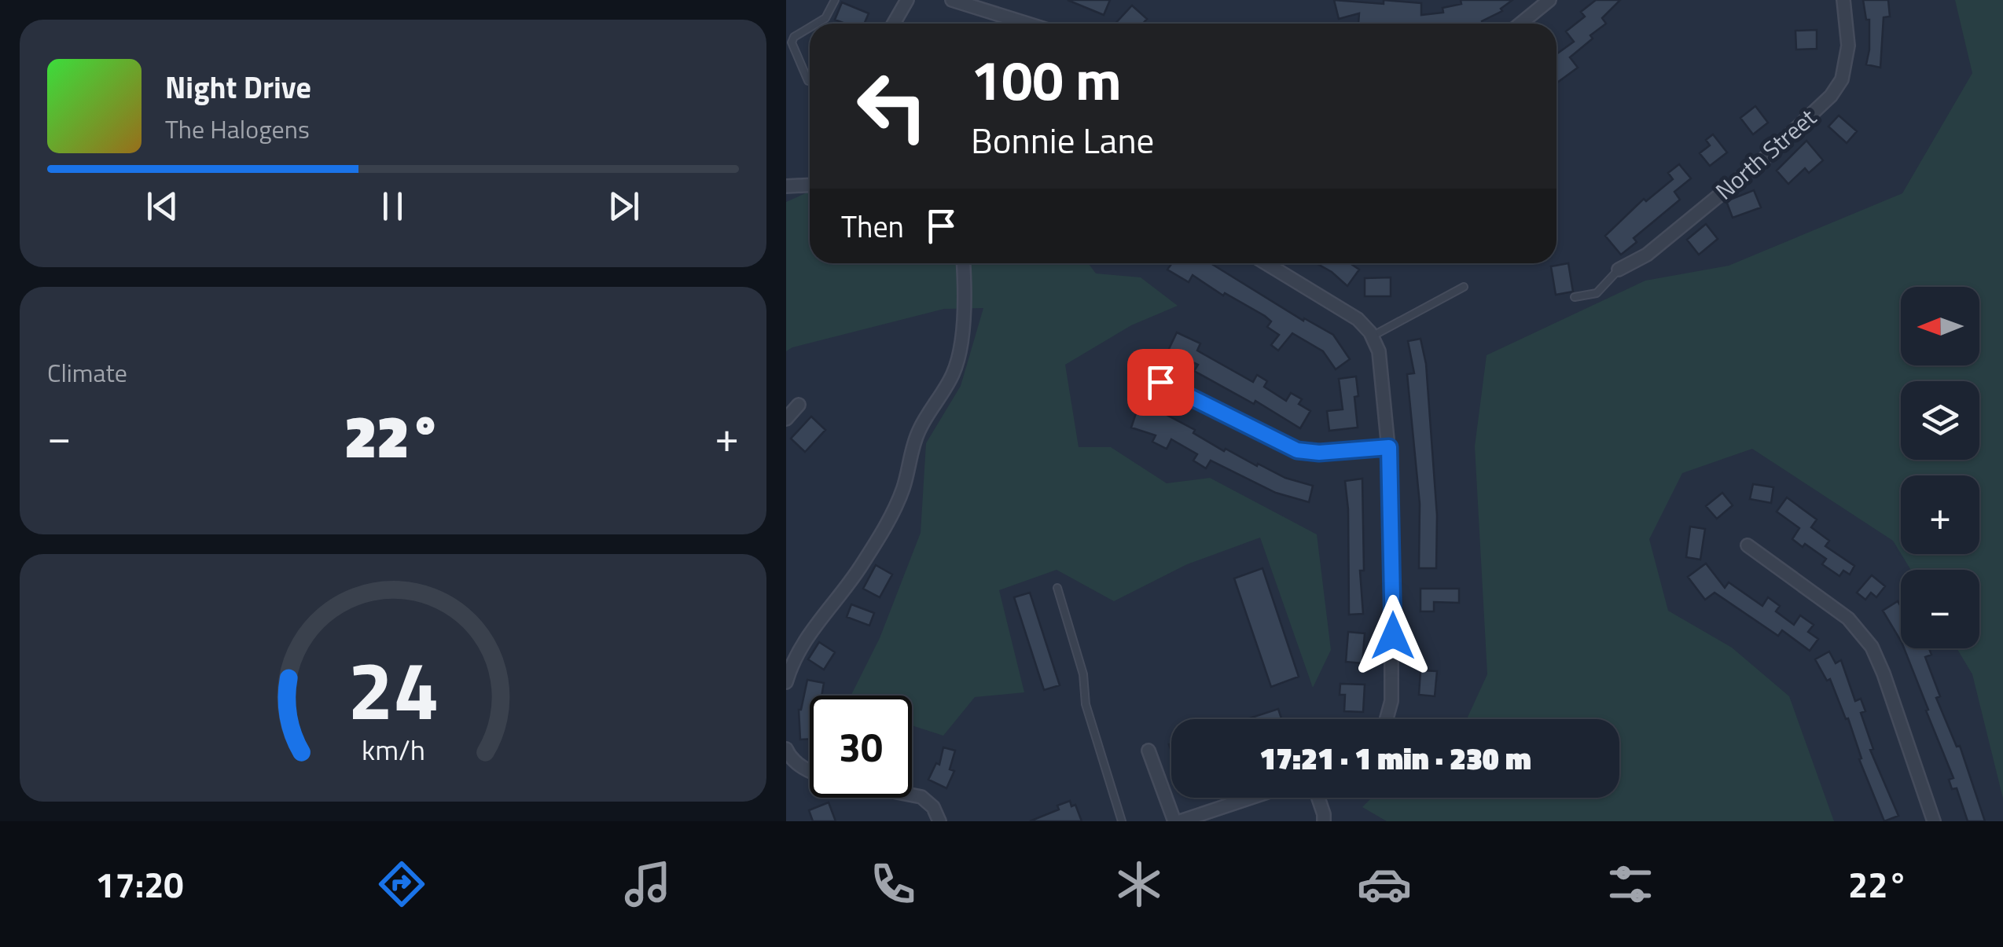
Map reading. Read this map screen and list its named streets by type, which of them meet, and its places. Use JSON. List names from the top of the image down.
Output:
{
  "streets": {
    "street": ["North Street"]
  },
  "north": "left",
  "page": {
    "turn": ["100 m", "Bonnie Lane"],
    "song": ["Night Drive", "The Halogens"],
    "then": "Then",
    "tile": "Climate",
    "map_buttons": ["+", "−"],
    "heat": ["−", "22°", "+"],
    "limit": "30",
    "trip": "17:21 · 1 min · 230 m",
    "tabs": ["17:20", "22°"],
    "gauge": ["24", "km/h"]
  }
}
